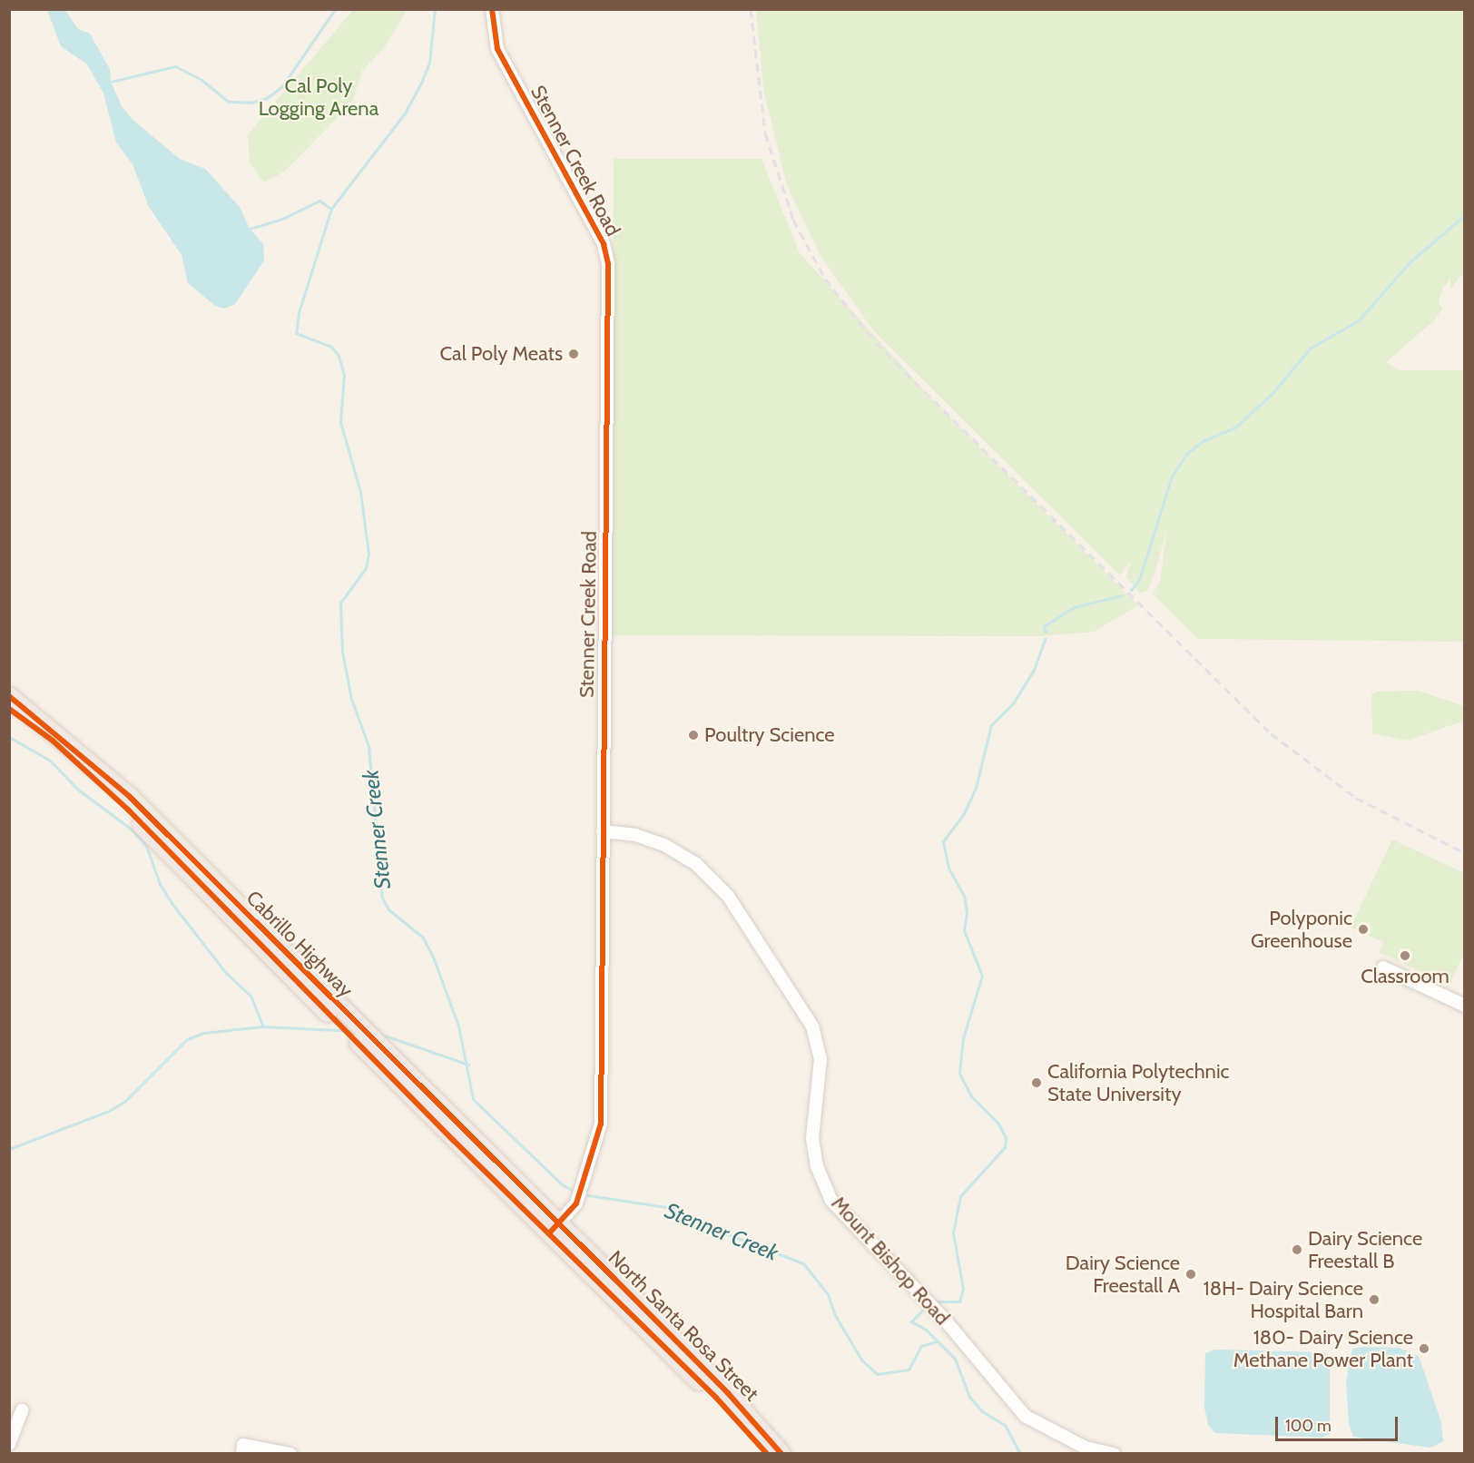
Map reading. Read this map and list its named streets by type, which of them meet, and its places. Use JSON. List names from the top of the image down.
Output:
{
  "streets": {
    "highway": ["Cabrillo Highway", "North Santa Rosa Street"],
    "street": ["Stenner Creek Road", "Mount Bishop Road"]
  },
  "crossings": [
    ["Stenner Creek Road", "Cabrillo Highway"],
    ["Stenner Creek Road", "Mount Bishop Road"],
    ["Stenner Creek Road", "North Santa Rosa Street"],
    ["Cabrillo Highway", "North Santa Rosa Street"]
  ],
  "water": ["Stenner Creek"],
  "parks": ["Cal Poly Logging Arena"],
  "places": [
    "Cal Poly Meats",
    "Poultry Science",
    "Polyponic Greenhouse",
    "Classroom",
    "California Polytechnic State University",
    "Dairy Science Freestall B",
    "Dairy Science Freestall A",
    "18H- Dairy Science Hospital Barn",
    "180- Dairy Science Methane Power Plant"
  ],
  "scale_bar": "100 m"
}
